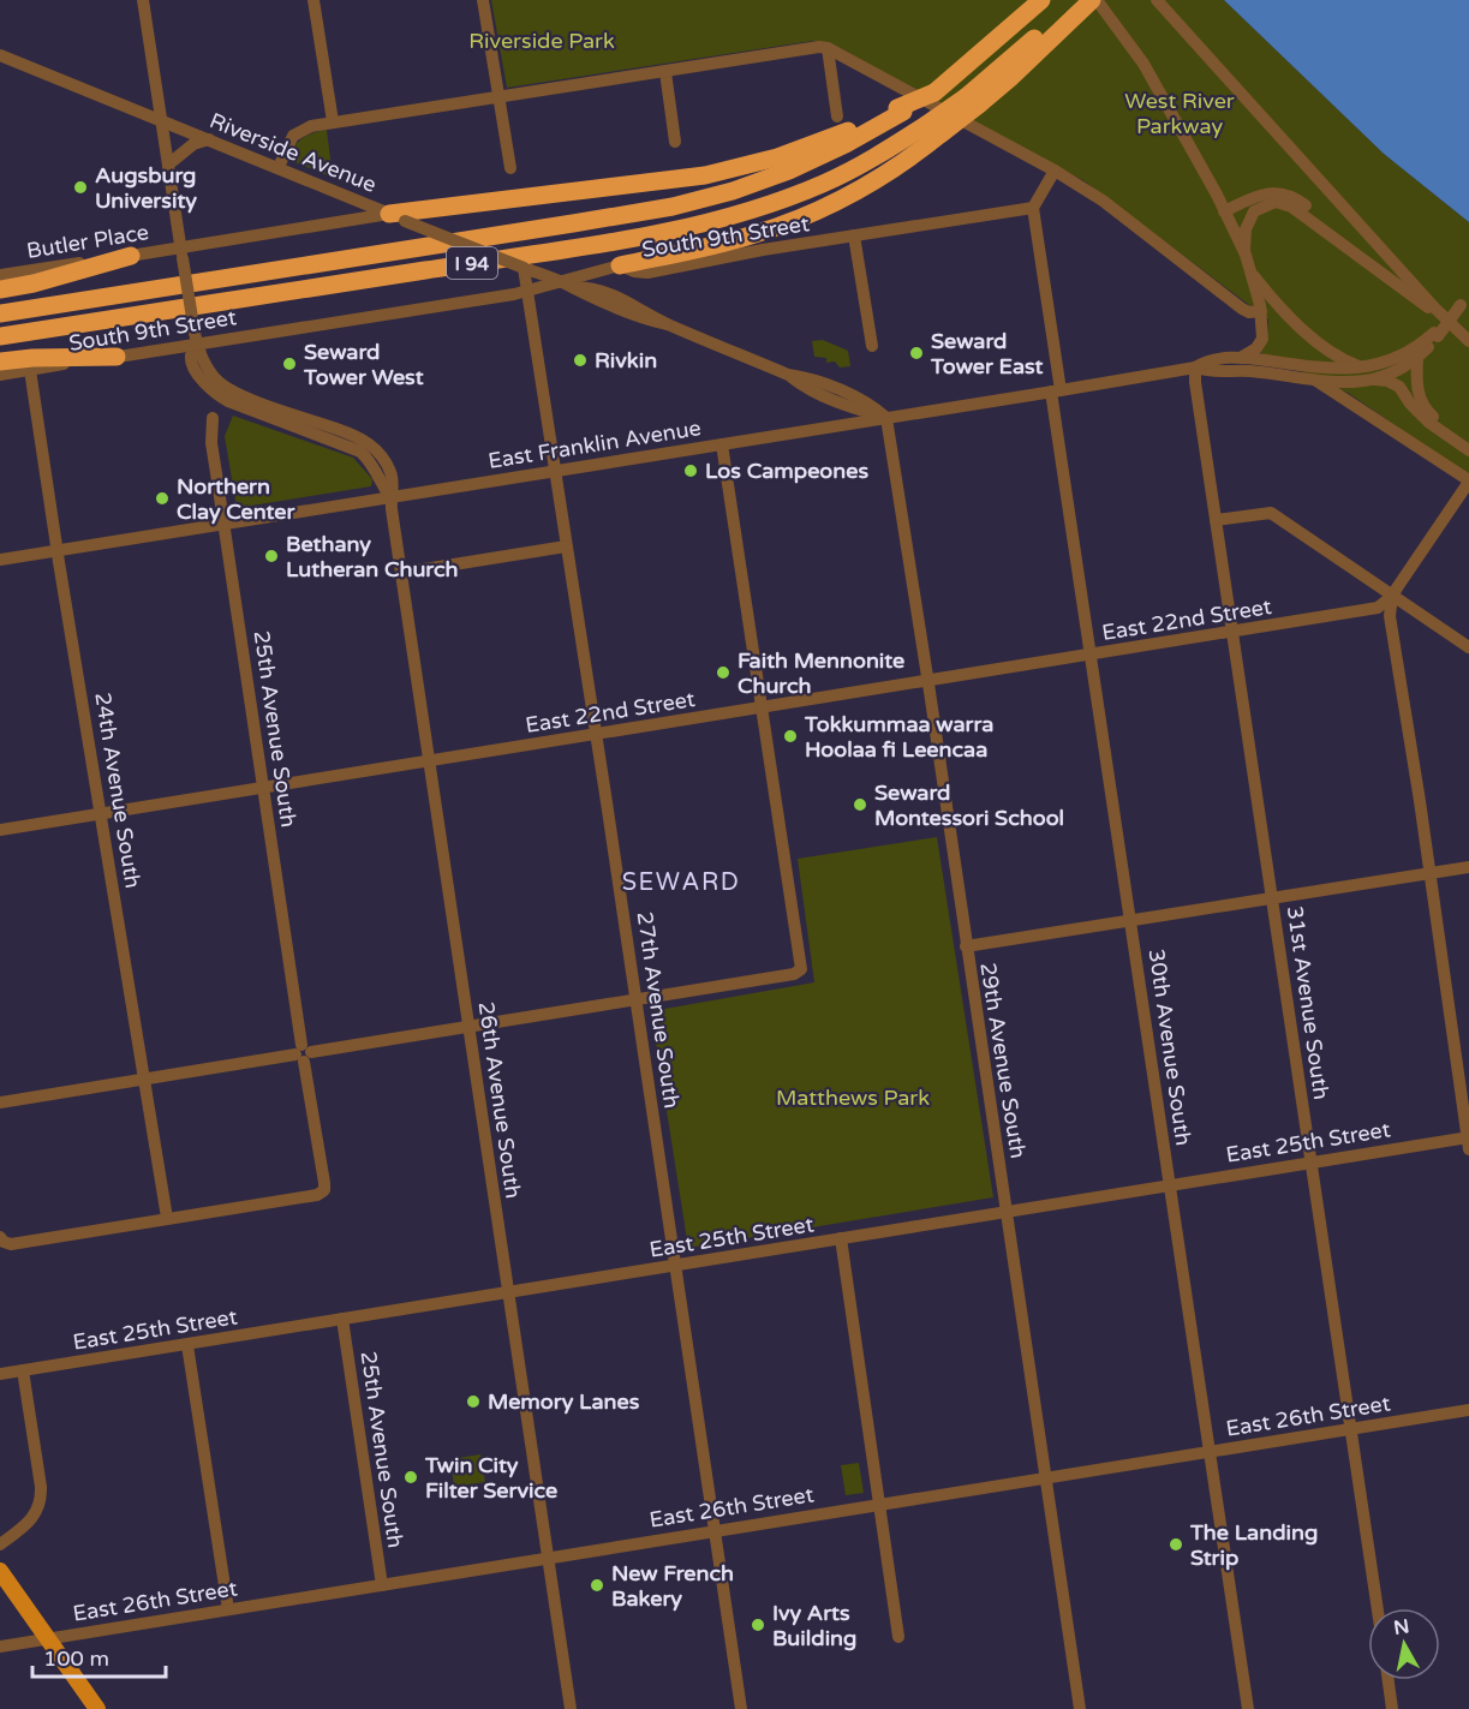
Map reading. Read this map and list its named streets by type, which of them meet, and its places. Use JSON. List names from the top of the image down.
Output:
{
  "streets": {
    "highway": ["I 94"],
    "street": [
      "Riverside Avenue",
      "South 9th Street",
      "Butler Place",
      "East Franklin Avenue",
      "East 22nd Street",
      "25th Avenue South",
      "24th Avenue South",
      "31st Avenue South",
      "27th Avenue South",
      "30th Avenue South",
      "29th Avenue South",
      "26th Avenue South",
      "East 25th Street",
      "East 26th Street"
    ]
  },
  "crossings": [
    ["Riverside Avenue", "South 9th Street"],
    ["Riverside Avenue", "Butler Place"],
    ["Riverside Avenue", "East Franklin Avenue"],
    ["Riverside Avenue", "27th Avenue South"],
    ["Riverside Avenue", "29th Avenue South"],
    ["South 9th Street", "24th Avenue South"],
    ["South 9th Street", "27th Avenue South"],
    ["South 9th Street", "30th Avenue South"],
    ["South 9th Street", "26th Avenue South"],
    ["East Franklin Avenue", "25th Avenue South"],
    ["East Franklin Avenue", "24th Avenue South"],
    ["East Franklin Avenue", "31st Avenue South"],
    ["East Franklin Avenue", "27th Avenue South"],
    ["East Franklin Avenue", "30th Avenue South"],
    ["East Franklin Avenue", "29th Avenue South"],
    ["East Franklin Avenue", "26th Avenue South"],
    ["East 22nd Street", "25th Avenue South"],
    ["East 22nd Street", "24th Avenue South"],
    ["East 22nd Street", "31st Avenue South"],
    ["East 22nd Street", "27th Avenue South"],
    ["East 22nd Street", "30th Avenue South"],
    ["East 22nd Street", "29th Avenue South"],
    ["East 22nd Street", "26th Avenue South"],
    ["25th Avenue South", "24th Avenue South"],
    ["25th Avenue South", "East 25th Street"],
    ["25th Avenue South", "East 26th Street"],
    ["31st Avenue South", "East 25th Street"],
    ["31st Avenue South", "East 26th Street"],
    ["27th Avenue South", "East 25th Street"],
    ["27th Avenue South", "East 26th Street"],
    ["30th Avenue South", "East 25th Street"],
    ["30th Avenue South", "East 26th Street"],
    ["29th Avenue South", "East 25th Street"],
    ["29th Avenue South", "East 26th Street"],
    ["26th Avenue South", "East 25th Street"],
    ["26th Avenue South", "East 26th Street"]
  ],
  "districts": ["SEWARD"],
  "parks": ["Riverside Park", "West River Parkway", "Matthews Park"],
  "places": [
    "Augsburg University",
    "Seward Tower East",
    "Rivkin",
    "Seward Tower West",
    "Los Campeones",
    "Northern Clay Center",
    "Bethany Lutheran Church",
    "Faith Mennonite Church",
    "Tokkummaa warra Hoolaa fi Leencaa",
    "Seward Montessori School",
    "Memory Lanes",
    "Twin City Filter Service",
    "The Landing Strip",
    "New French Bakery",
    "Ivy Arts Building"
  ],
  "scale_bar": "100 m",
  "north": "top"
}
